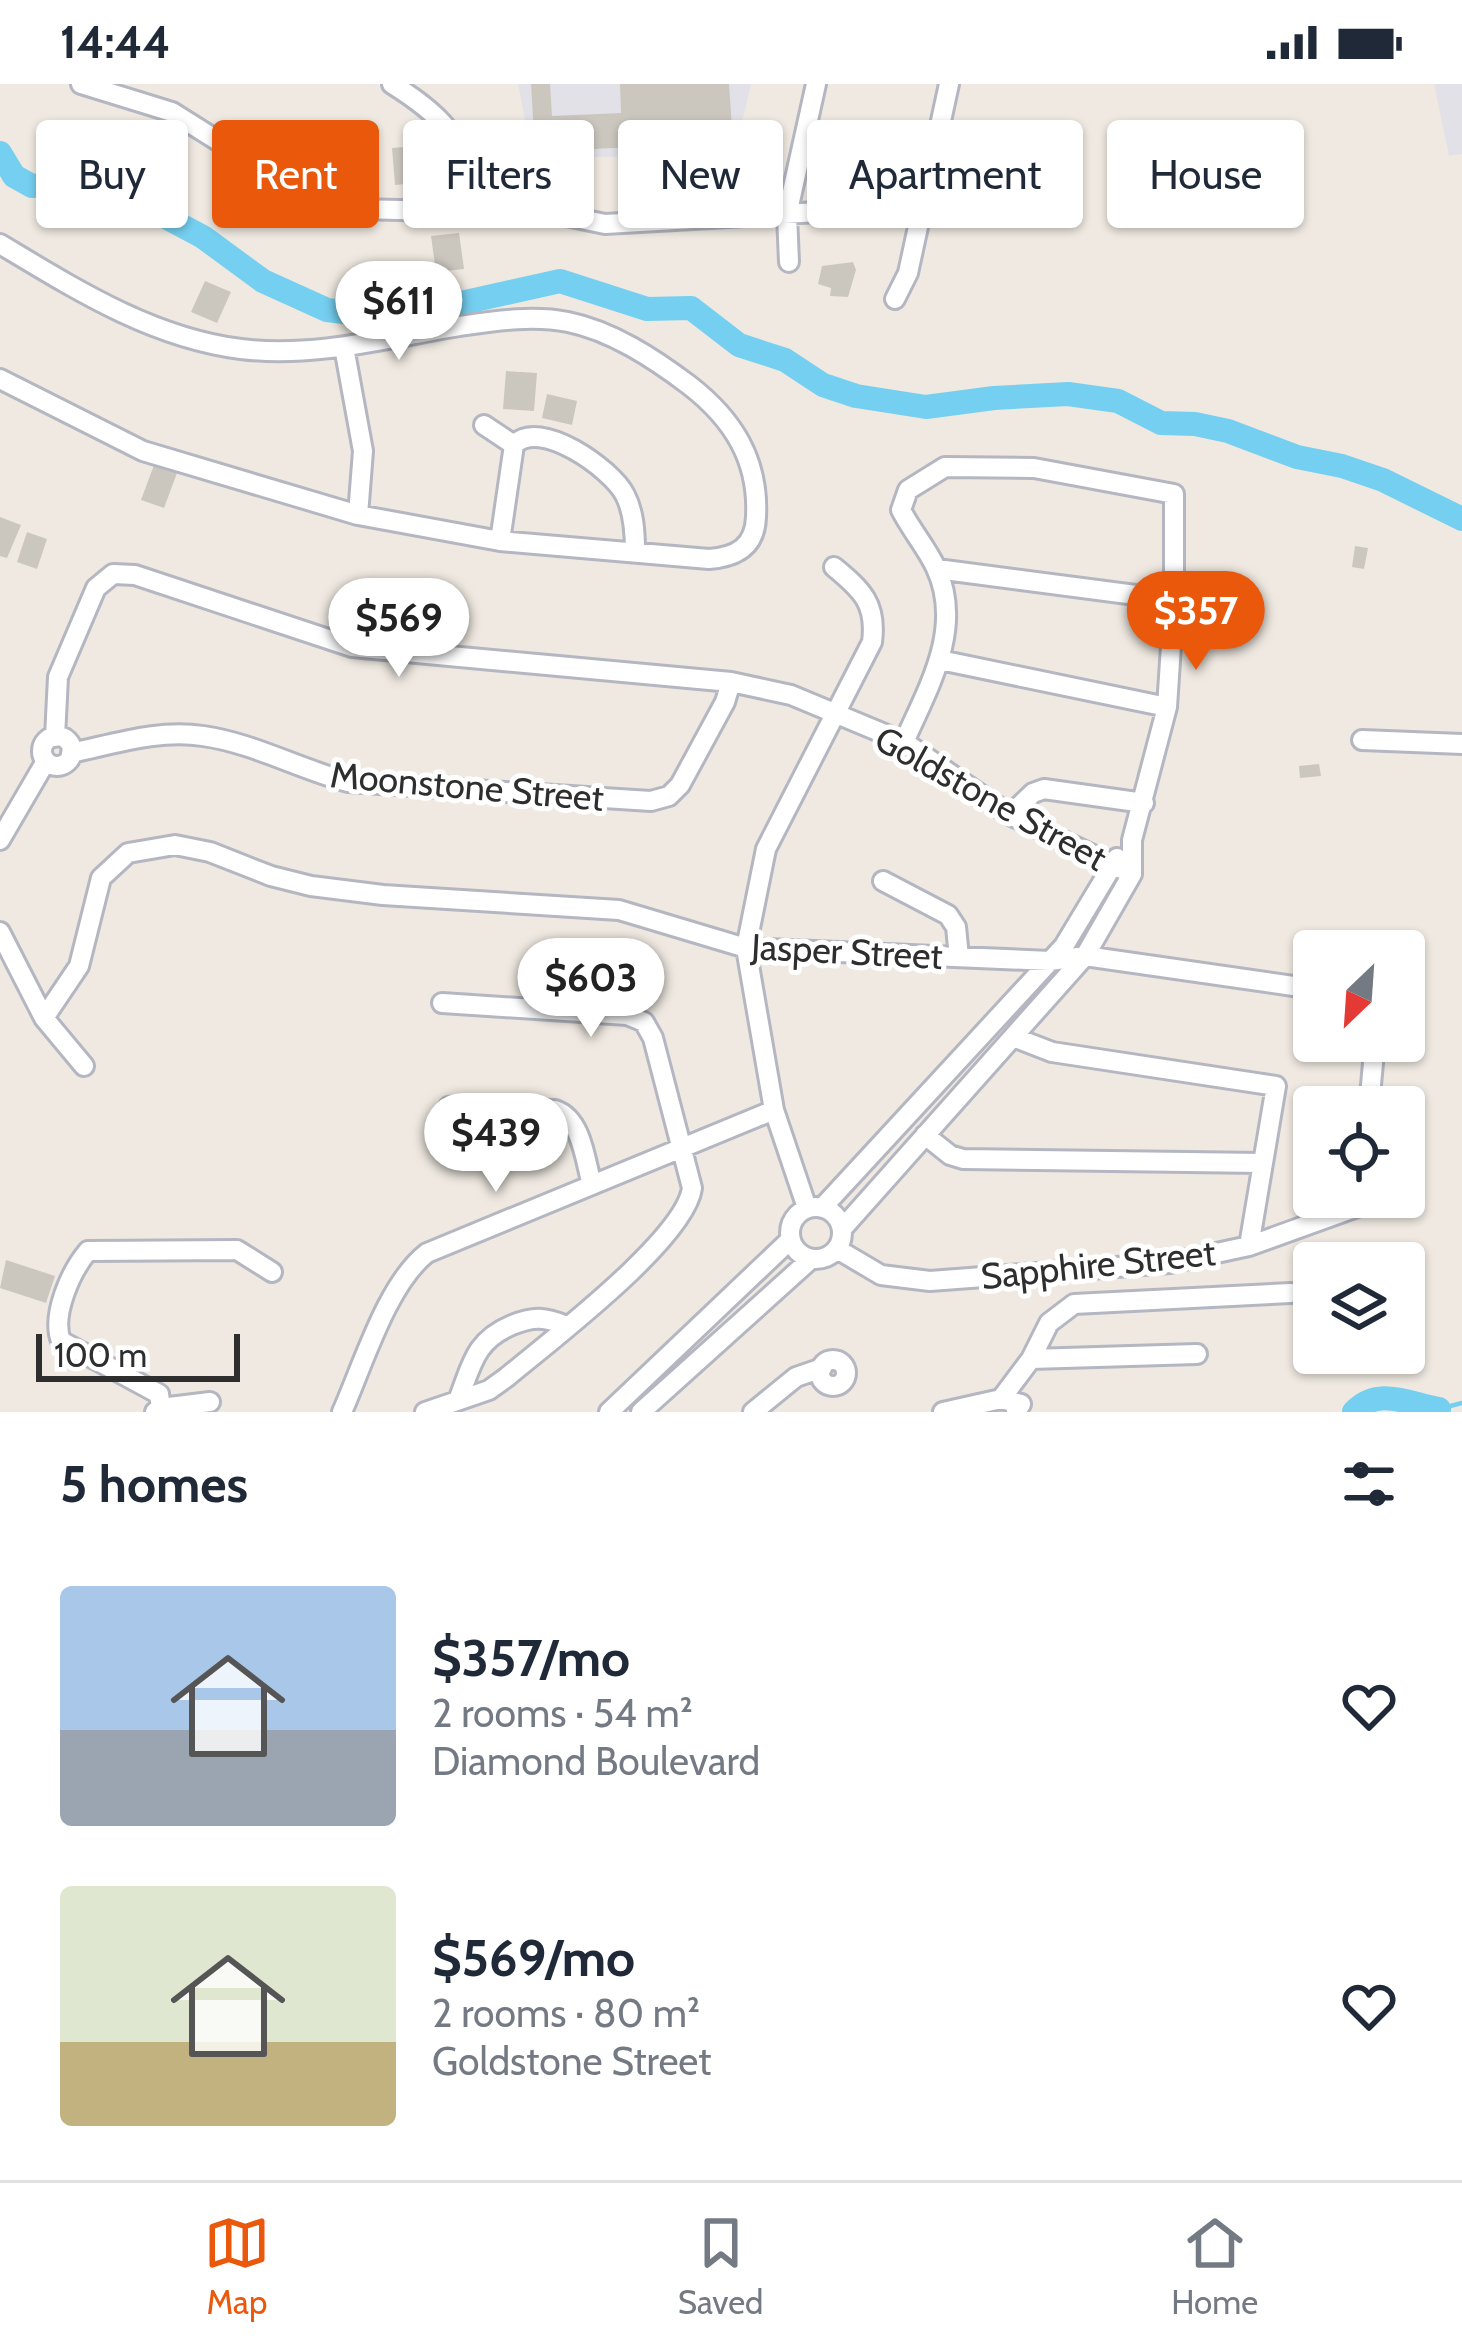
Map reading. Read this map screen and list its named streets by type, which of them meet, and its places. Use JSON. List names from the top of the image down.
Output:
{
  "streets": {
    "street": [
      "Moonstone Street",
      "Goldstone Street",
      "Jasper Street",
      "Sapphire Street"
    ]
  },
  "crossings": [
    ["Moonstone Street", "Goldstone Street"]
  ],
  "scale_bar": "100 m",
  "north": "bottom left",
  "page": {
    "status": "14:44",
    "chip": [
      "Buy",
      "Rent",
      "Filters",
      "New",
      "Apartment",
      "House"
    ],
    "price": [
      "$611",
      "$357",
      "$569",
      "$603",
      "$439"
    ],
    "scale": "100 m",
    "heading": "5 homes",
    "list": [
      {
        "name": "$357/mo",
        "note": "2 rooms · 54 m² · Diamond Boulevard"
      },
      {
        "name": "$569/mo",
        "note": "2 rooms · 80 m² · Goldstone Street"
      }
    ],
    "tabs": ["Map", "Saved", "Home"]
  }
}
